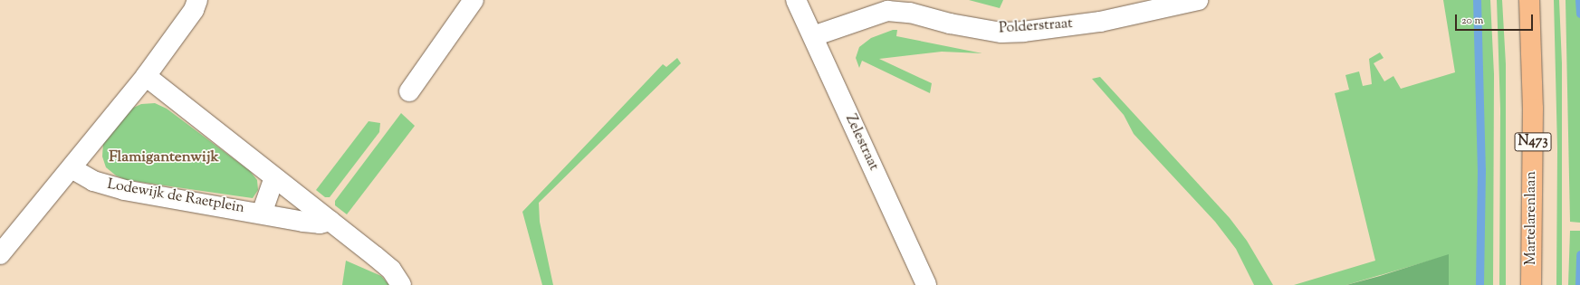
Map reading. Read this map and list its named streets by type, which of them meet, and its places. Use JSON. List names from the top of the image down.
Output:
{
  "streets": {
    "main road": ["N473", "Martelarenlaan"],
    "street": ["Polderstraat", "Zelestraat", "Lodewijk de Raetplein"]
  },
  "crossings": [
    ["Polderstraat", "Zelestraat"]
  ],
  "districts": ["Flamigantenwijk"],
  "scale_bar": "20 m"
}
